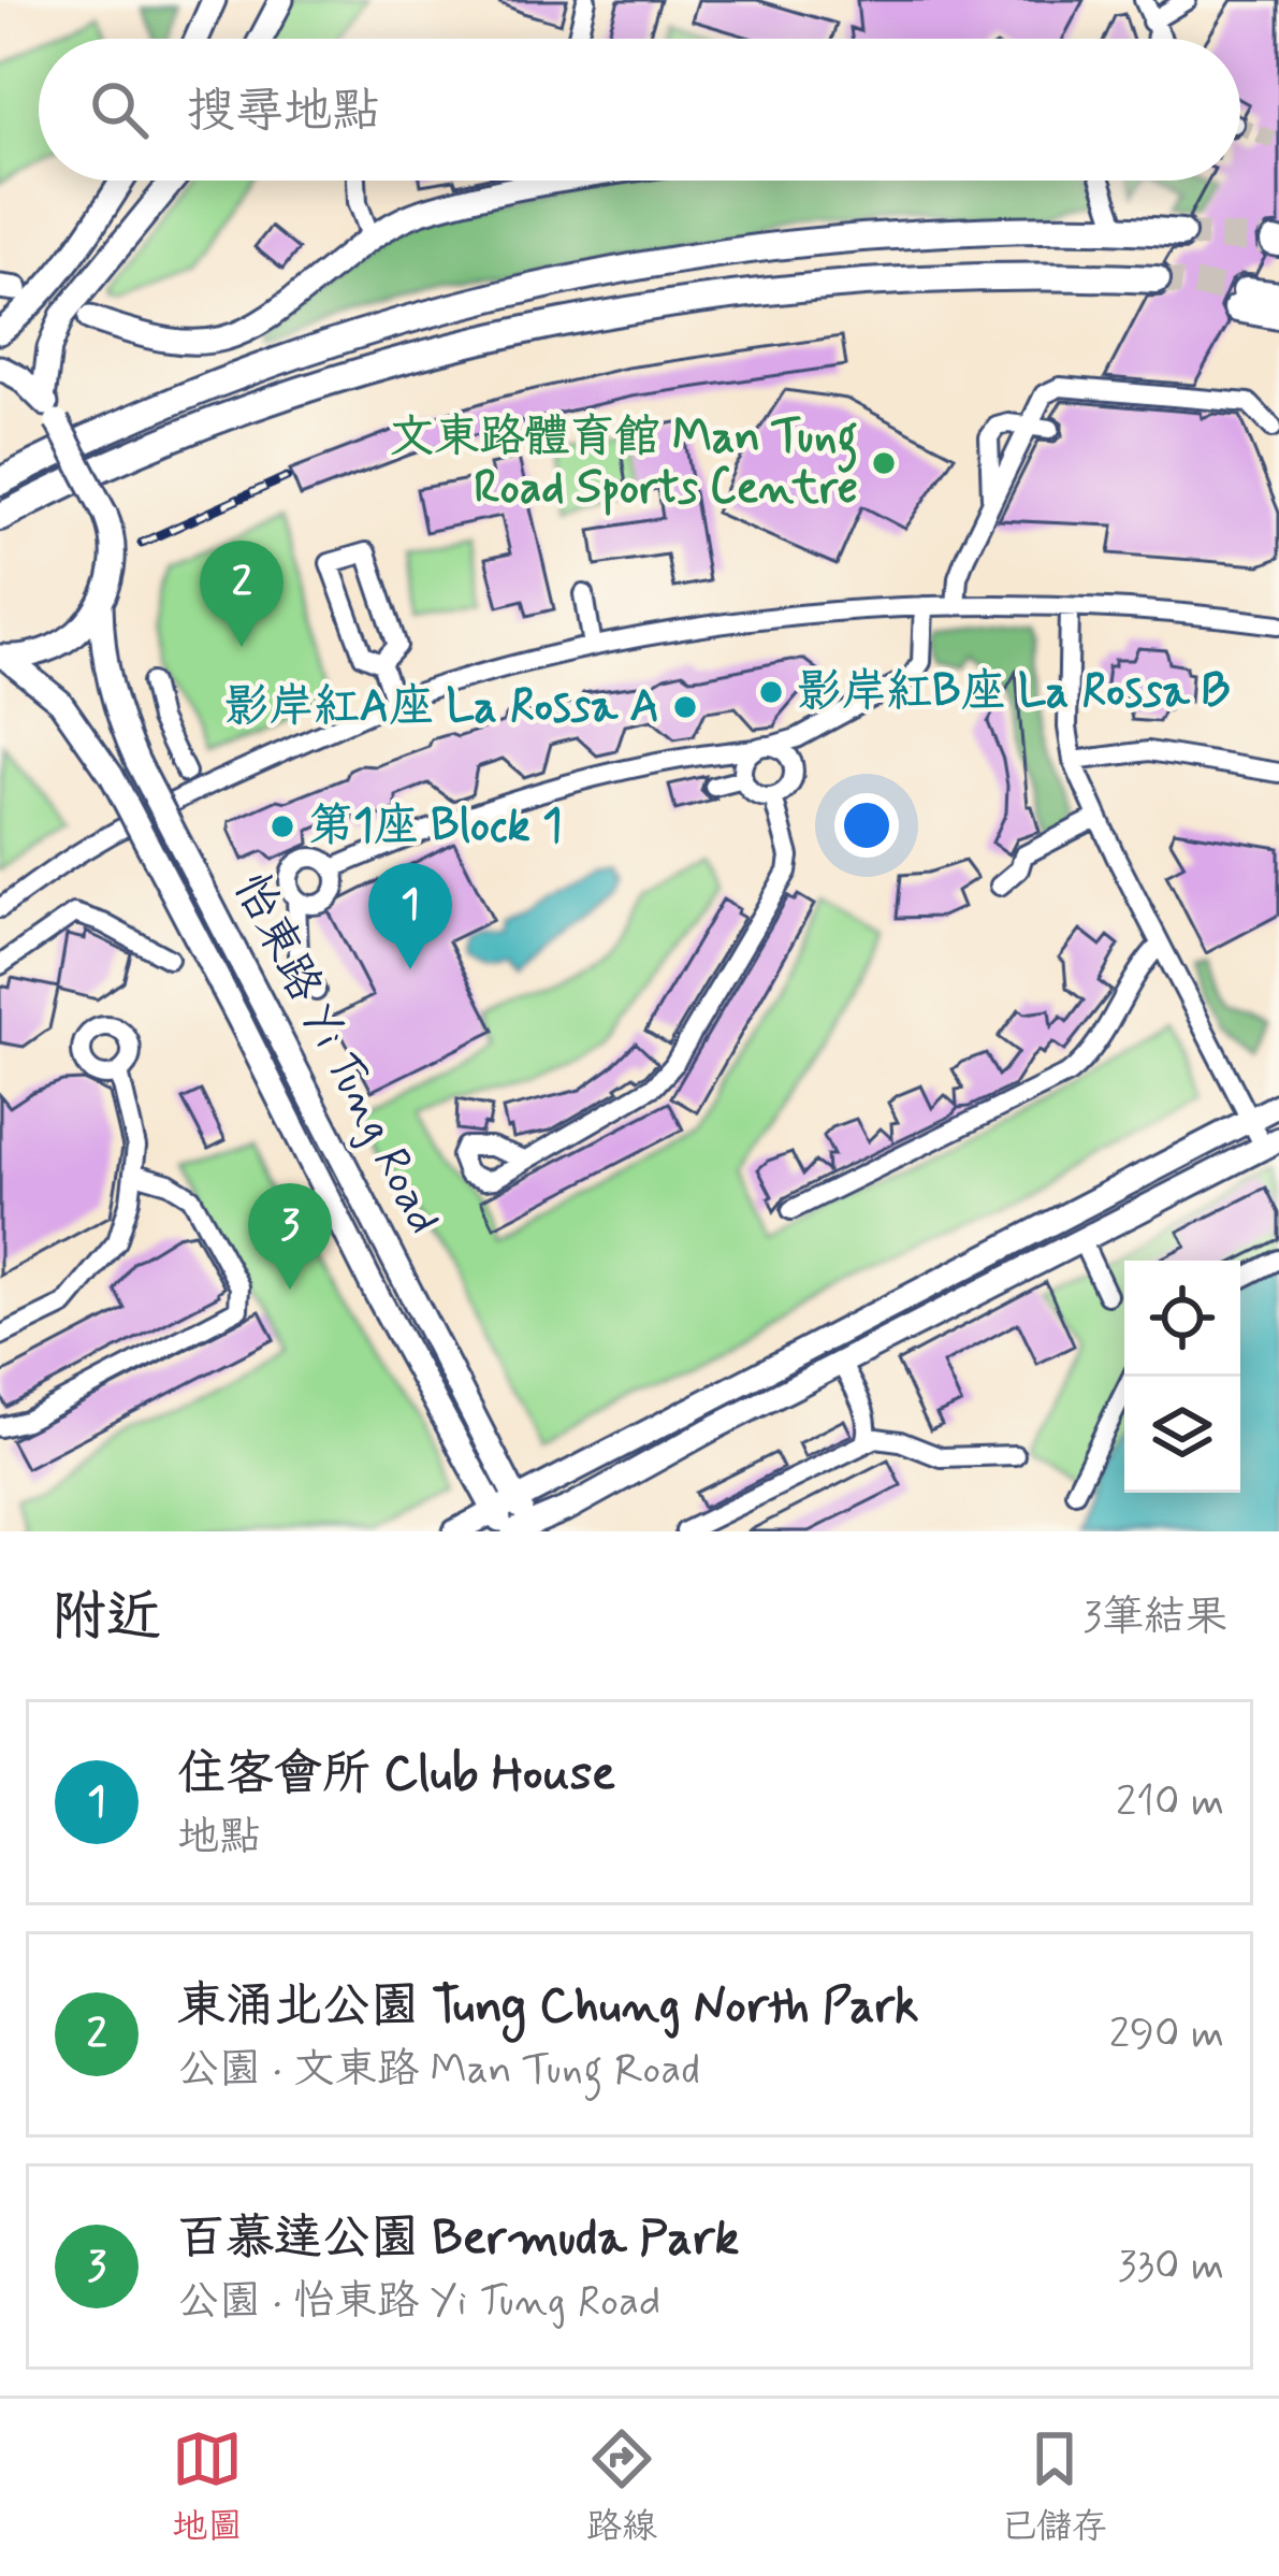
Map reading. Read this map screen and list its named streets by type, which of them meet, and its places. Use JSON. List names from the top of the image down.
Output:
{
  "streets": {
    "main road": ["怡東路 Yi Tung Road"]
  },
  "places": [
    "文東路體育館 Man Tung Road Sports Centre",
    "影岸紅B座 La Rossa B",
    "影岸紅A座 La Rossa A",
    "第1座 Block 1"
  ],
  "page": {
    "search": "搜尋地點",
    "pins": ["2", "1", "3"],
    "heading": ["附近", "3筆結果"],
    "list": [
      {
        "mark": "1",
        "name": "住客會所 Club House",
        "note": "地點",
        "value": "210 m"
      },
      {
        "mark": "2",
        "name": "東涌北公園 Tung Chung North Park",
        "note": "公園 · 文東路 Man Tung Road",
        "value": "290 m"
      },
      {
        "mark": "3",
        "name": "百慕達公園 Bermuda Park",
        "note": "公園 · 怡東路 Yi Tung Road",
        "value": "330 m"
      }
    ],
    "nav": ["地圖", "路線", "已儲存"]
  }
}
